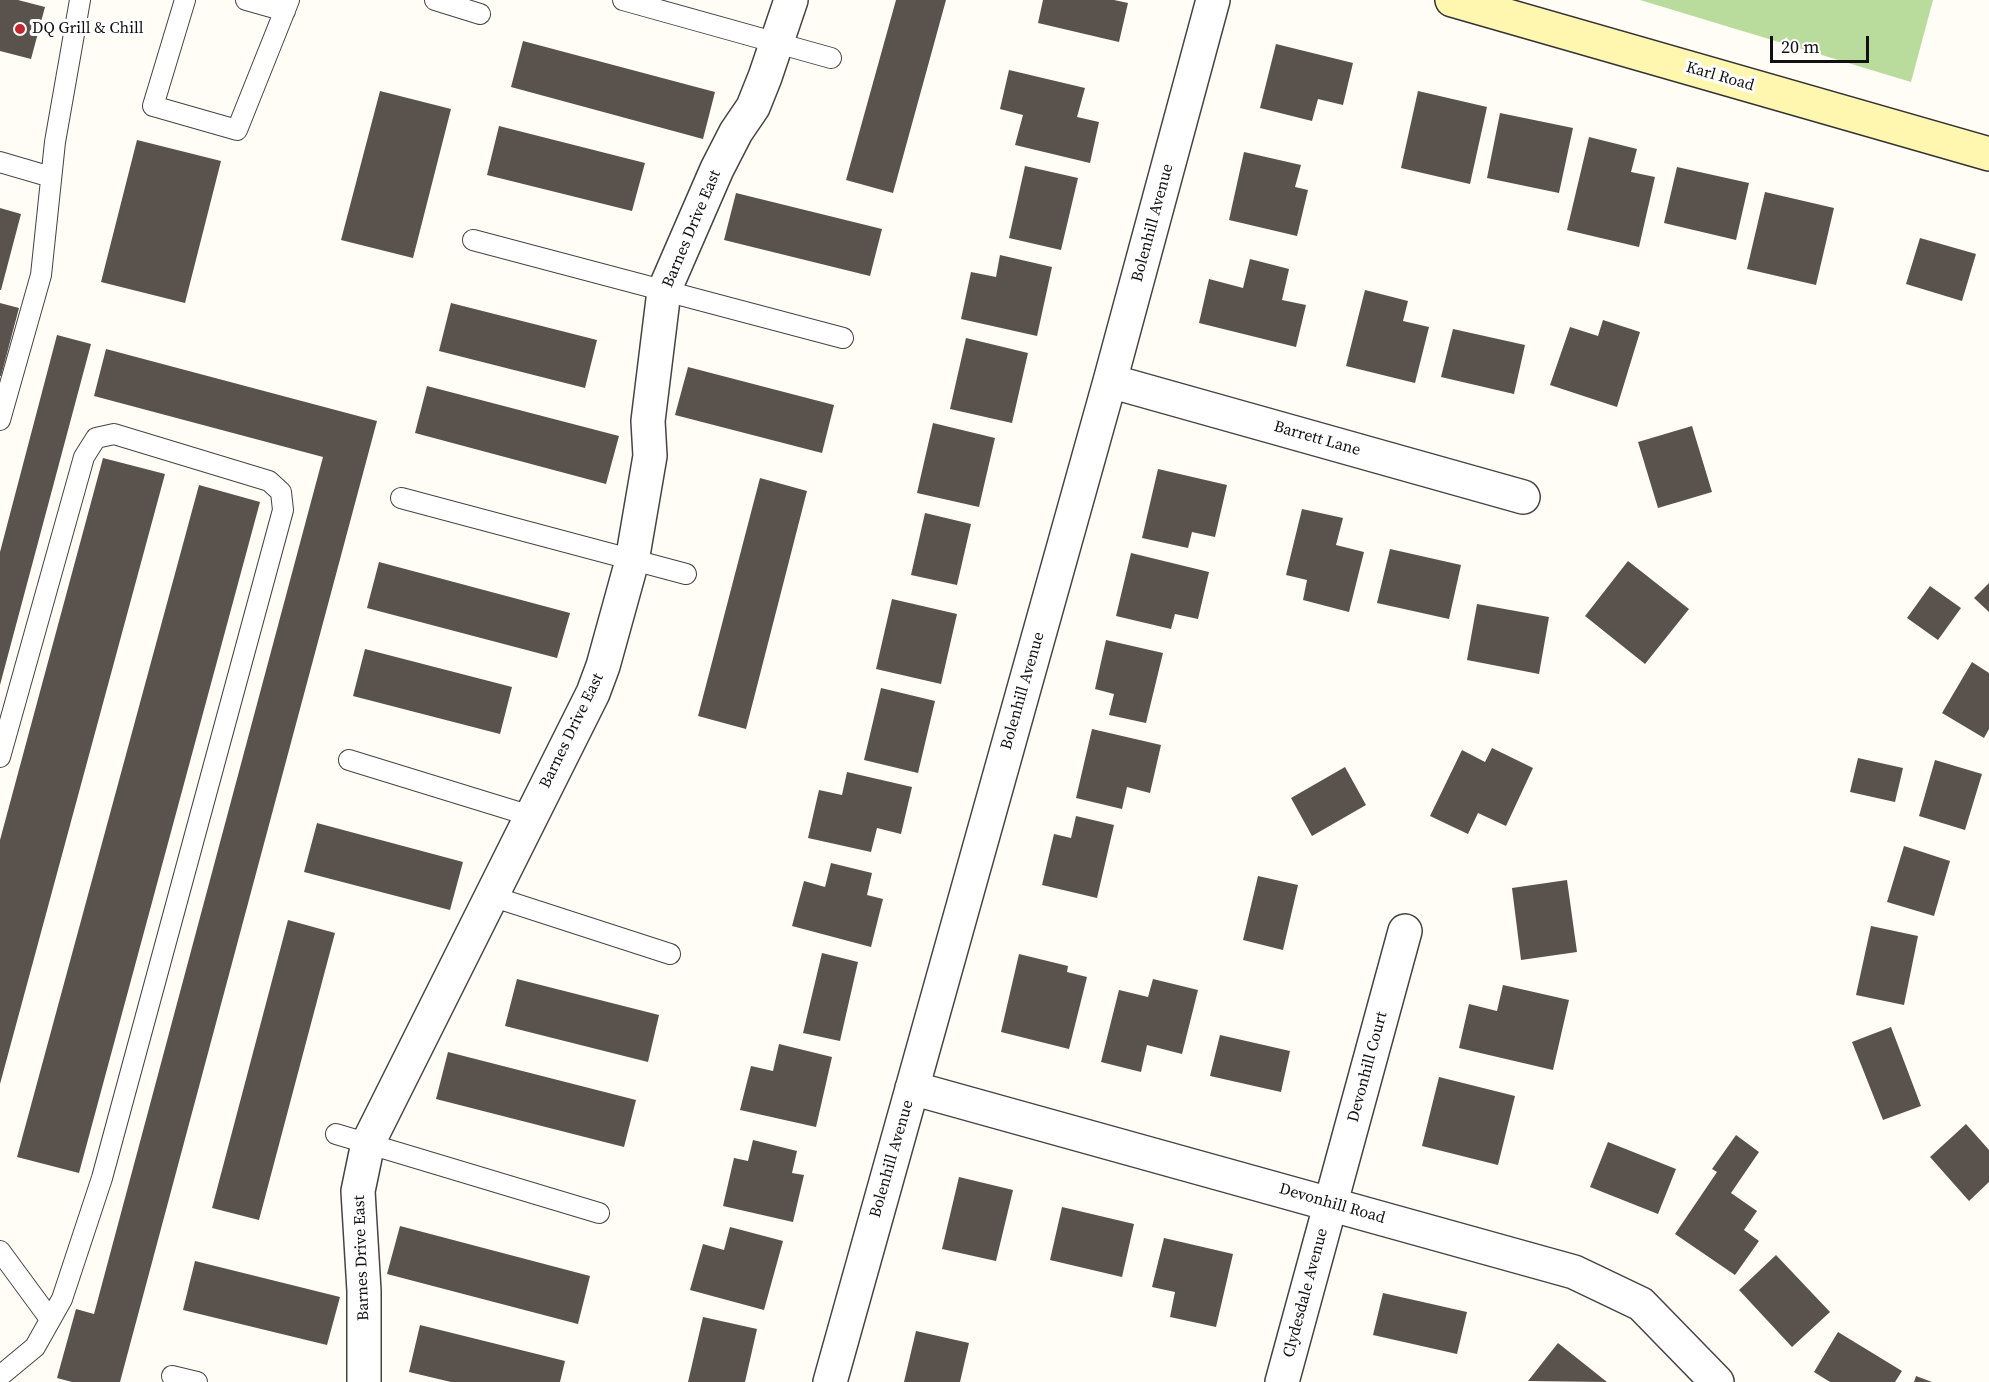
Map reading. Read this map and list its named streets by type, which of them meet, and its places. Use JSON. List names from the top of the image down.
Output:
{
  "streets": {
    "street": [
      "Karl Road",
      "Bolenhill Avenue",
      "Barnes Drive East",
      "Barrett Lane",
      "Devonhill Court",
      "Devonhill Road",
      "Clydesdale Avenue"
    ]
  },
  "crossings": [
    ["Bolenhill Avenue", "Barrett Lane"],
    ["Bolenhill Avenue", "Devonhill Road"],
    ["Devonhill Court", "Devonhill Road"],
    ["Devonhill Court", "Clydesdale Avenue"],
    ["Devonhill Road", "Clydesdale Avenue"]
  ],
  "places": ["DQ Grill & Chill"],
  "scale_bar": "20 m"
}
